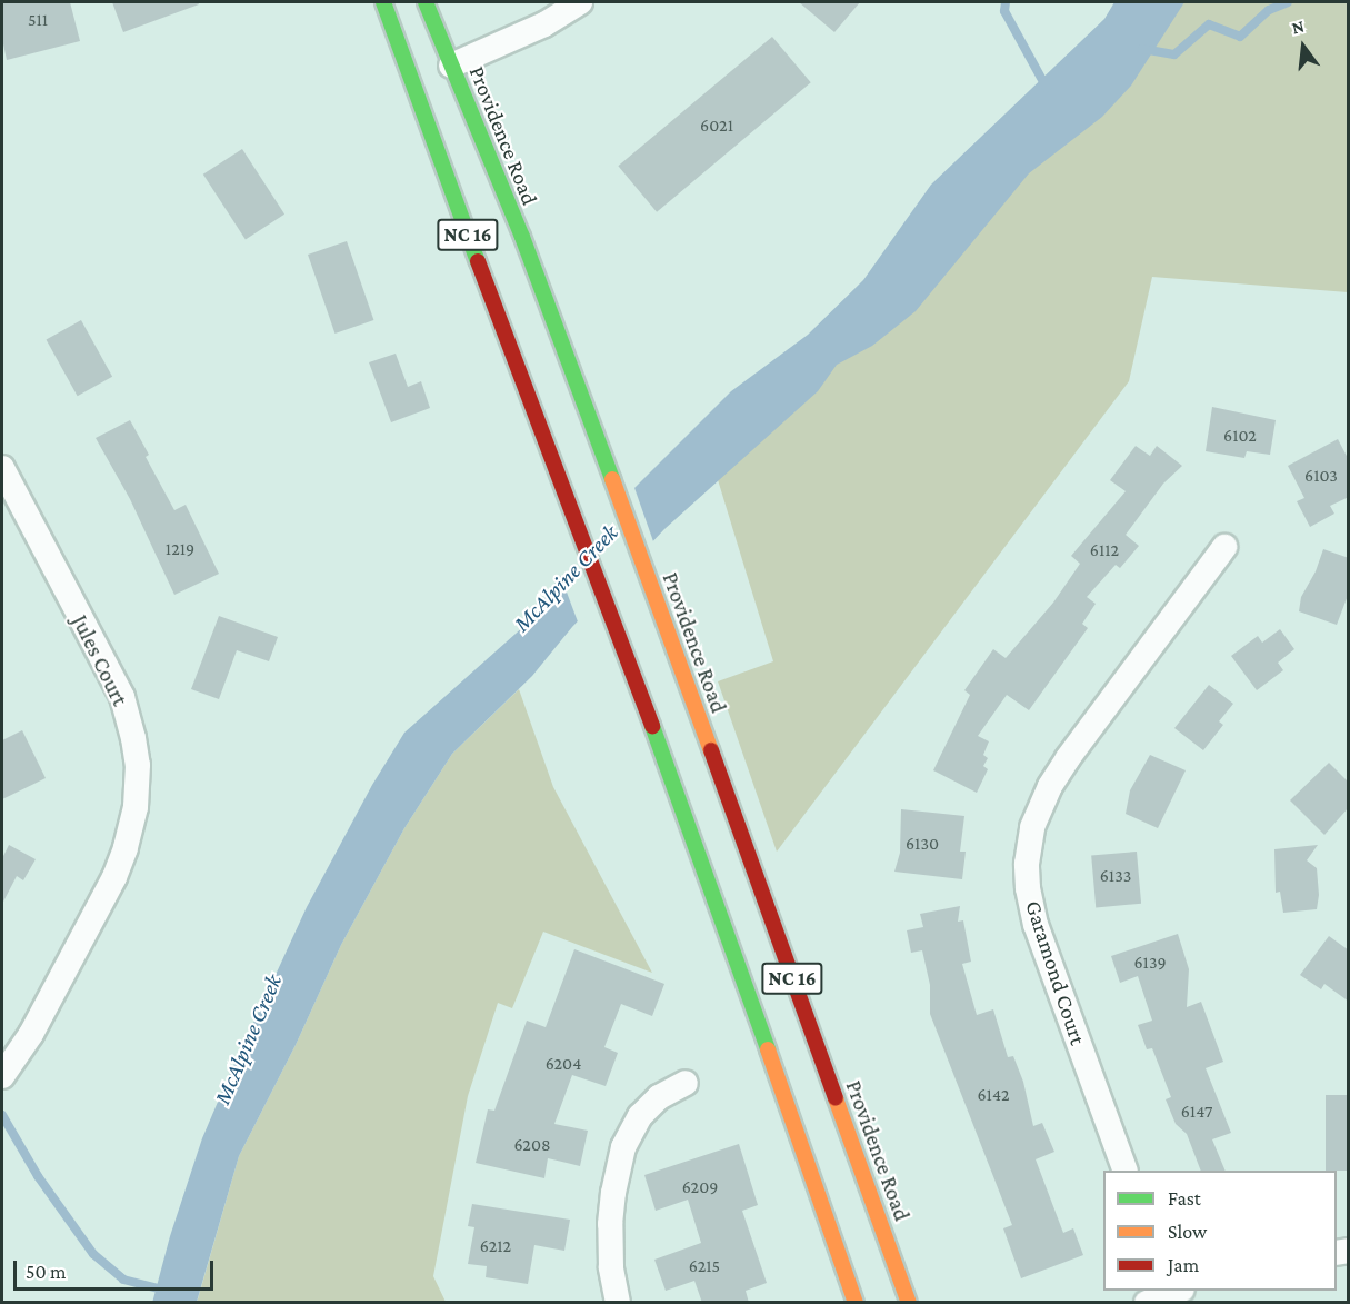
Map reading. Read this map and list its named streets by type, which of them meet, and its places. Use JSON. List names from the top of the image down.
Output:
{
  "streets": {
    "main road": ["Providence Road", "NC 16"],
    "street": ["Jules Court", "Garamond Court"]
  },
  "water": ["McAlpine Creek"],
  "house_numbers": [
    "511",
    "6021",
    "6102",
    "6103",
    "1219",
    "6112",
    "6130",
    "6133",
    "6139",
    "6204",
    "6142",
    "6147",
    "6208",
    "6209",
    "6212",
    "6215"
  ],
  "legend": ["Fast", "Slow", "Jam"],
  "scale_bar": "50 m",
  "north": "top"
}
